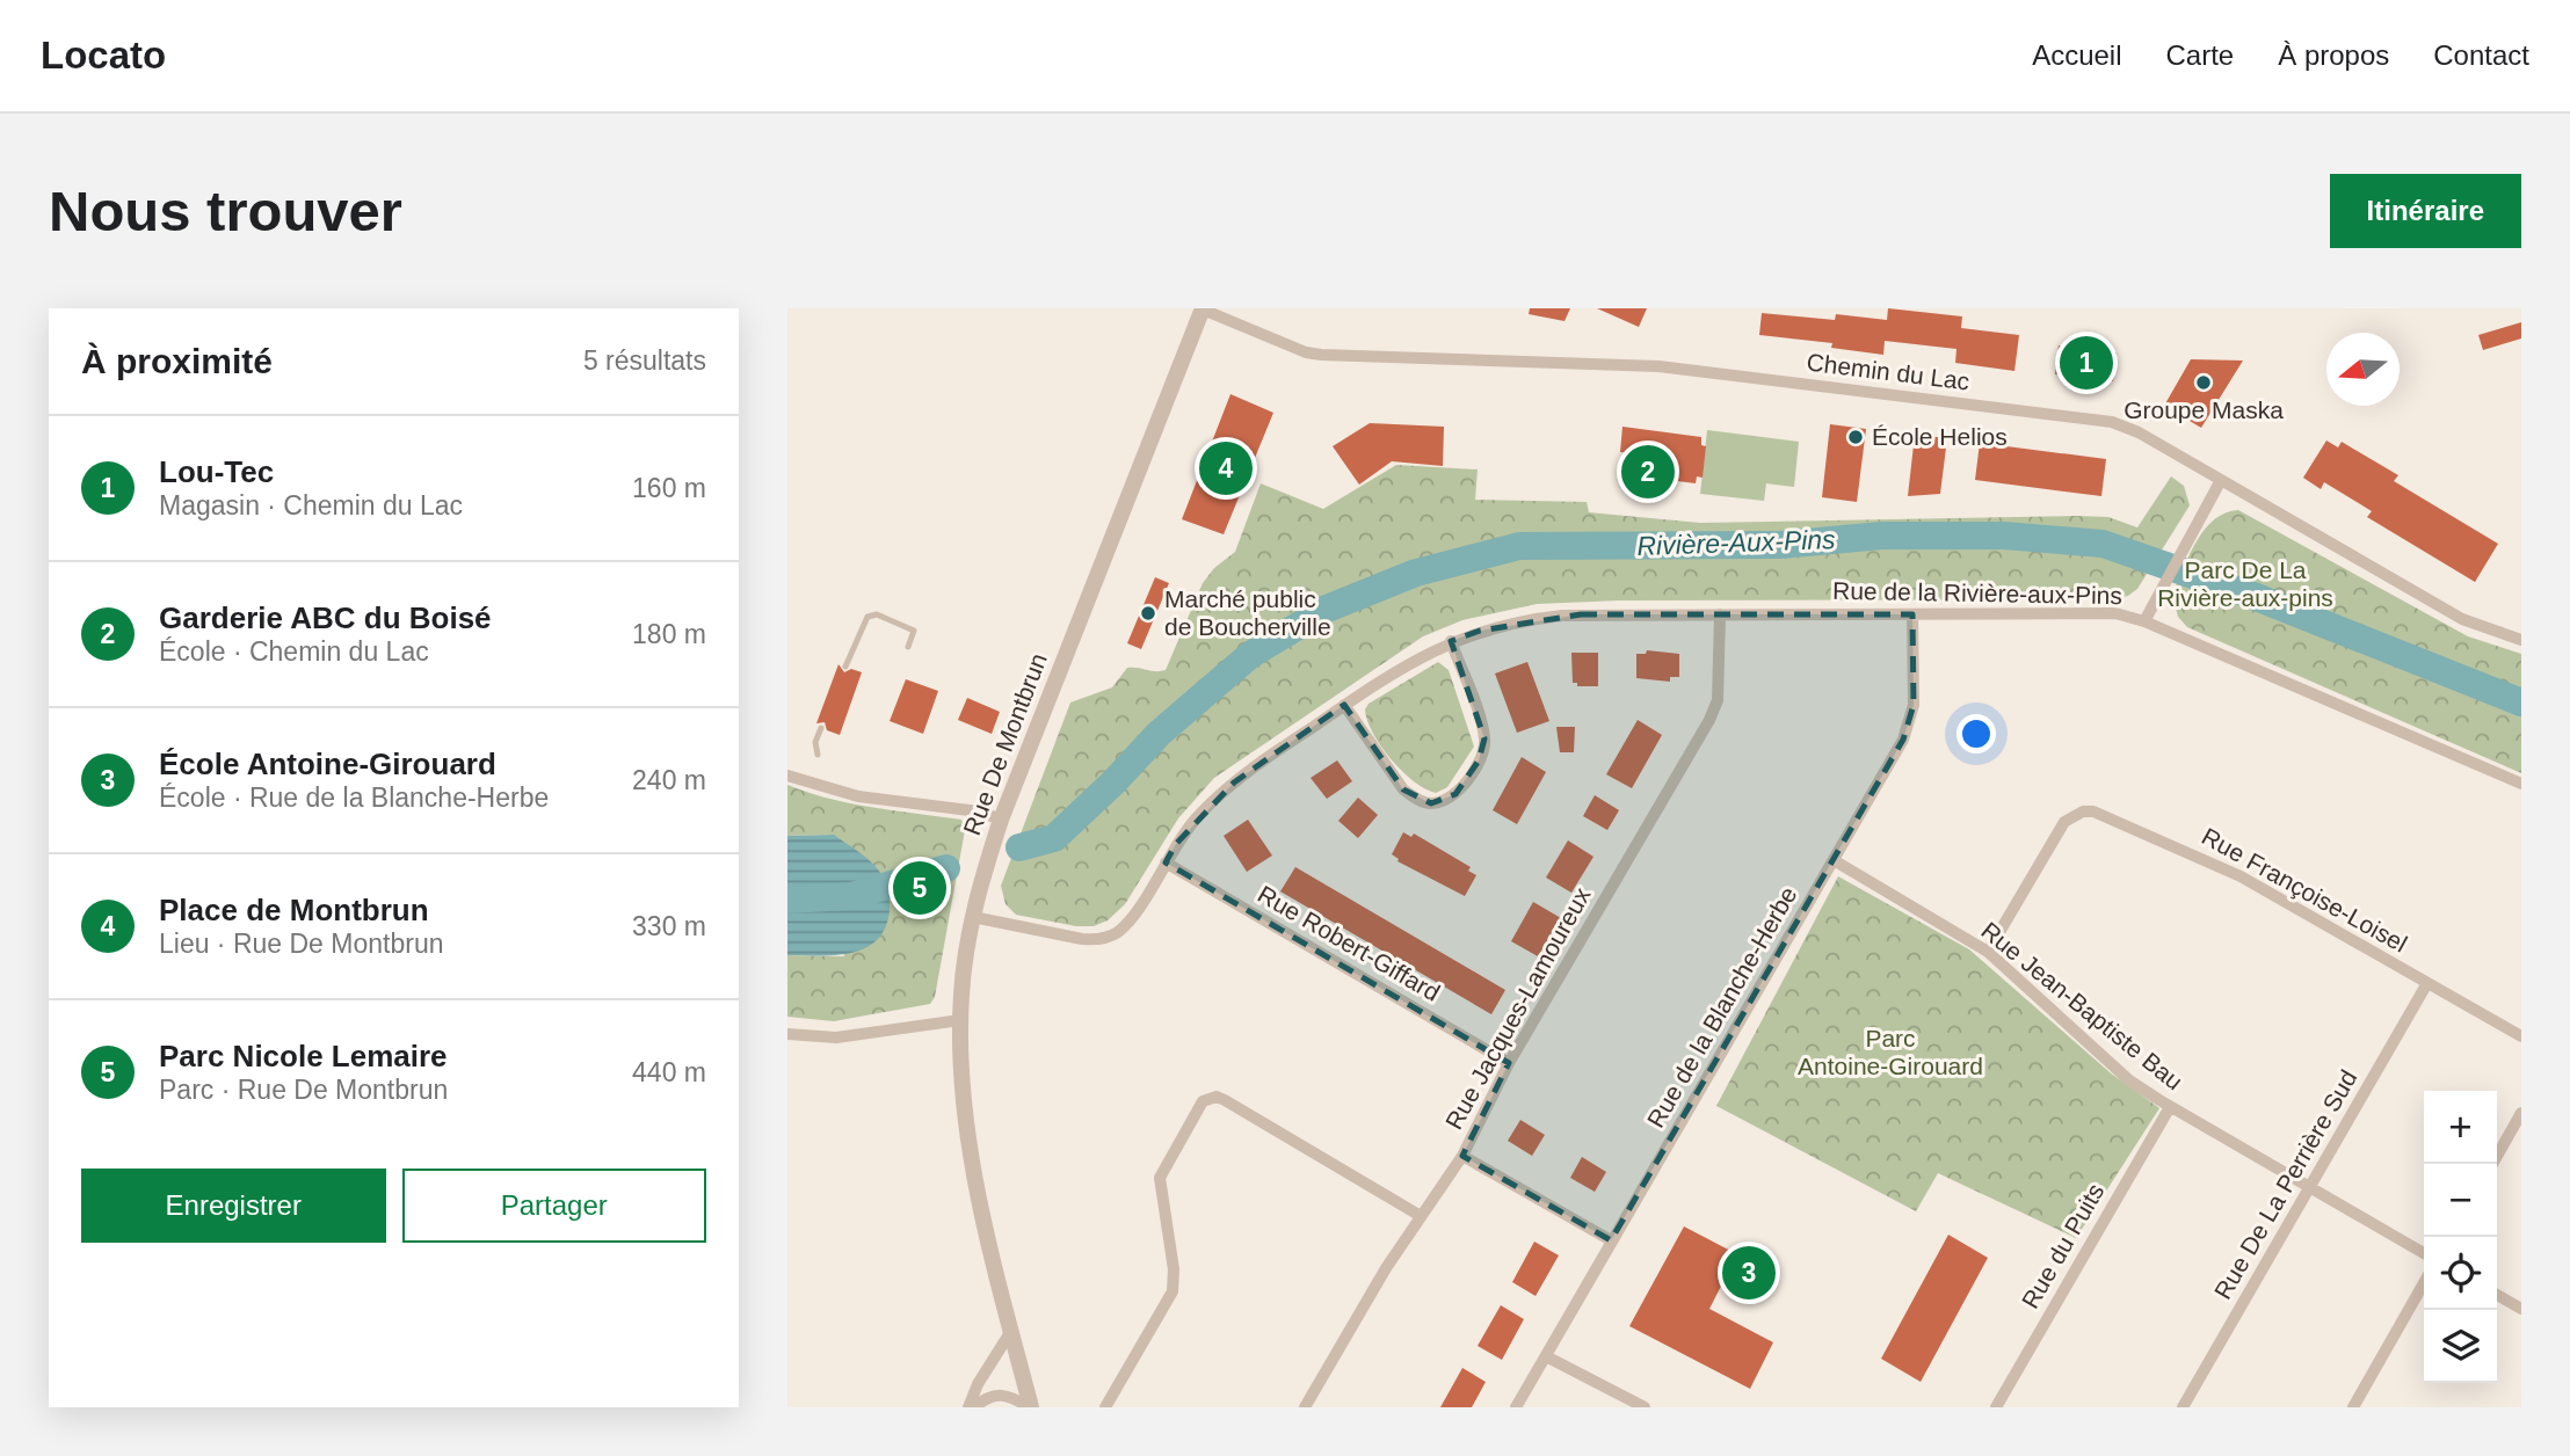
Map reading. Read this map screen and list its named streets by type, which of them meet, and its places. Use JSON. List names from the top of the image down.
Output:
{
  "streets": {
    "street": [
      "Chemin du Lac",
      "Rue de la Rivière-aux-Pins",
      "Rue De Montbrun",
      "Rue Françoise-Loisel",
      "Rue Robert-Giffard",
      "Rue Jean-Baptiste Bau",
      "Rue de la Blanche-Herbe",
      "Rue Jacques-Lamoureux",
      "Rue De La Perrière Sud",
      "Rue du Puits"
    ]
  },
  "crossings": [
    ["Chemin du Lac", "Rue De Montbrun"],
    ["Rue de la Rivière-aux-Pins", "Rue De Montbrun"],
    ["Rue de la Rivière-aux-Pins", "Rue Robert-Giffard"],
    ["Rue de la Rivière-aux-Pins", "Rue de la Blanche-Herbe"],
    ["Rue de la Rivière-aux-Pins", "Rue Jacques-Lamoureux"],
    ["Rue Françoise-Loisel", "Rue Jean-Baptiste Bau"],
    ["Rue Françoise-Loisel", "Rue De La Perrière Sud"],
    ["Rue Robert-Giffard", "Rue Jacques-Lamoureux"],
    ["Rue Jean-Baptiste Bau", "Rue de la Blanche-Herbe"],
    ["Rue Jean-Baptiste Bau", "Rue De La Perrière Sud"],
    ["Rue Jean-Baptiste Bau", "Rue du Puits"]
  ],
  "water": ["Rivière-Aux-Pins"],
  "parks": ["Parc De La Rivière-aux-pins", "Parc Antoine-Girouard"],
  "places": ["Groupe Maska", "École Helios", "Marché public de Boucherville"],
  "north": "left",
  "page": {
    "header": "Locato",
    "nav": [
      "Accueil",
      "Carte",
      "À propos",
      "Contact"
    ],
    "buttons": [
      "Itinéraire",
      ["Enregistrer", "Partager"]
    ],
    "title": "Nous trouver",
    "heading": ["À proximité", "5 résultats"],
    "pins": [
      "1",
      "4",
      "2",
      "5",
      "3"
    ],
    "list": [
      {
        "mark": "1",
        "name": "Lou-Tec",
        "note": "Magasin · Chemin du Lac",
        "value": "160 m"
      },
      {
        "mark": "2",
        "name": "Garderie ABC du Boisé",
        "note": "École · Chemin du Lac",
        "value": "180 m"
      },
      {
        "mark": "3",
        "name": "École Antoine-Girouard",
        "note": "École · Rue de la Blanche-Herbe",
        "value": "240 m"
      },
      {
        "mark": "4",
        "name": "Place de Montbrun",
        "note": "Lieu · Rue De Montbrun",
        "value": "330 m"
      },
      {
        "mark": "5",
        "name": "Parc Nicole Lemaire",
        "note": "Parc · Rue De Montbrun",
        "value": "440 m"
      }
    ],
    "map_buttons": ["+", "−"]
  }
}
